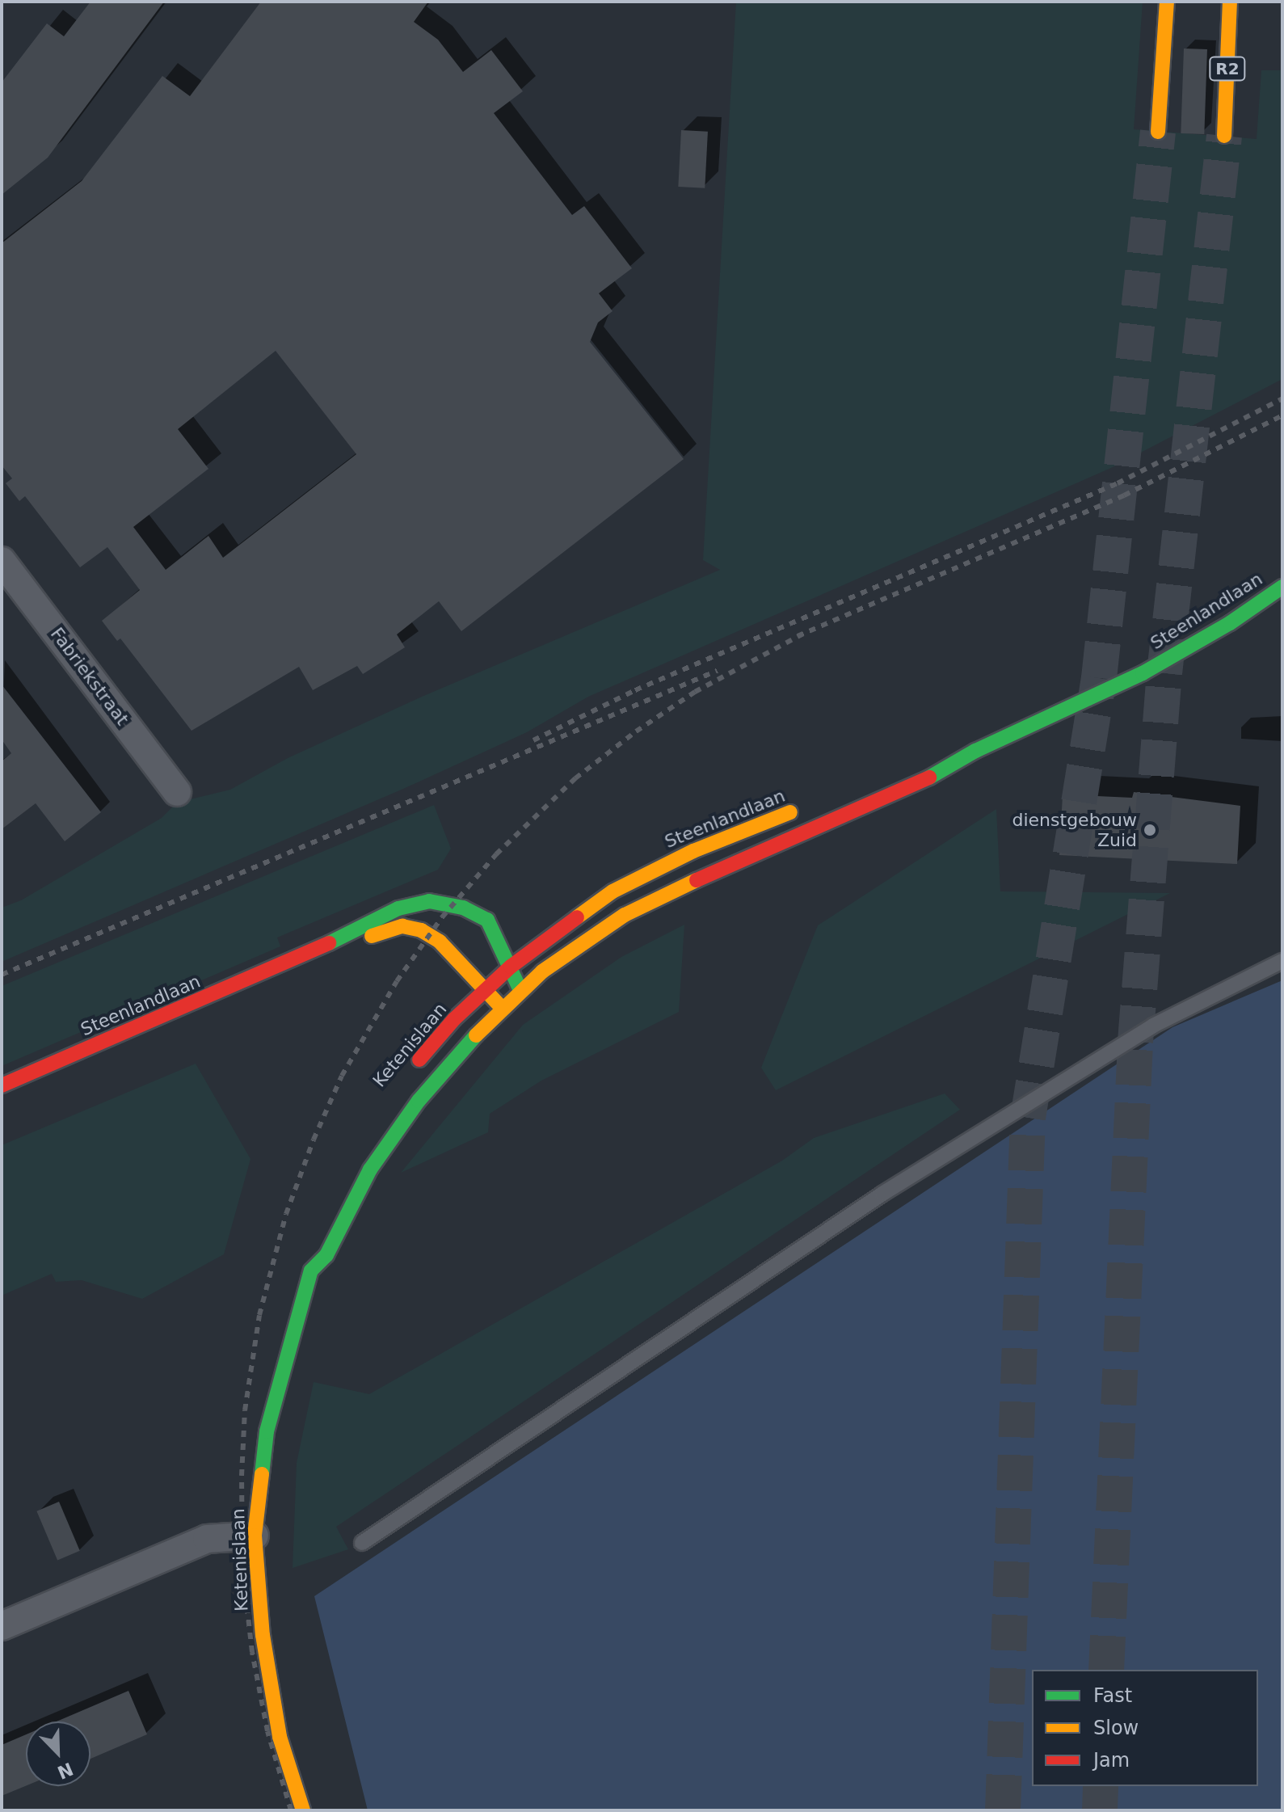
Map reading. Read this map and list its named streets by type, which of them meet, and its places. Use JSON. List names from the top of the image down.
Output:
{
  "streets": {
    "main road": ["R2", "Steenlandlaan", "Ketenislaan"],
    "street": ["Fabriekstraat"]
  },
  "crossings": [
    ["Steenlandlaan", "Ketenislaan"]
  ],
  "places": ["dienstgebouw Zuid"],
  "legend": ["Fast", "Slow", "Jam"],
  "north": "bottom right"
}
